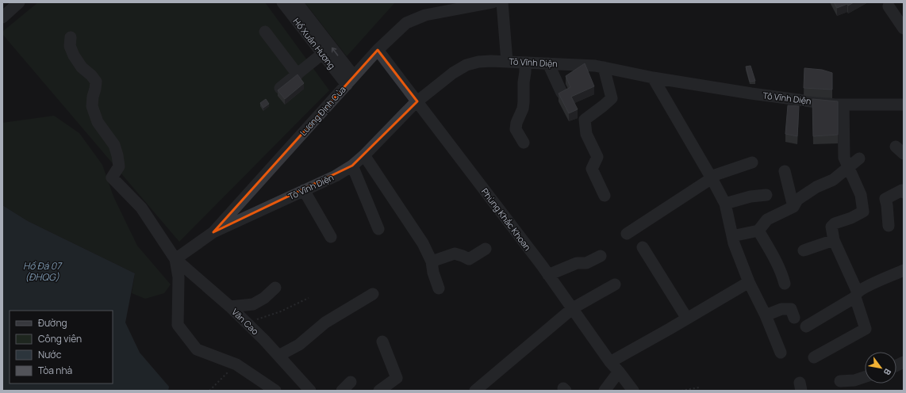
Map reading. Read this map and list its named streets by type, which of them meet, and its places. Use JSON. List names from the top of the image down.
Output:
{
  "streets": {
    "street": [
      "Hồ Xuân Hương",
      "Tô Vĩnh Diện",
      "Lương Định Của",
      "Phùng Khắc Khoan",
      "Văn Cao"
    ]
  },
  "crossings": [
    ["Hồ Xuân Hương", "Lương Định Của"],
    ["Tô Vĩnh Diện", "Lương Định Của"],
    ["Tô Vĩnh Diện", "Phùng Khắc Khoan"],
    ["Lương Định Của", "Phùng Khắc Khoan"],
    ["Lương Định Của", "Văn Cao"]
  ],
  "water": ["Hồ Đá 07 (ĐHQG)"],
  "legend": [
    "Đường",
    "Công viên",
    "Nước",
    "Tòa nhà"
  ],
  "north": "bottom right"
}
